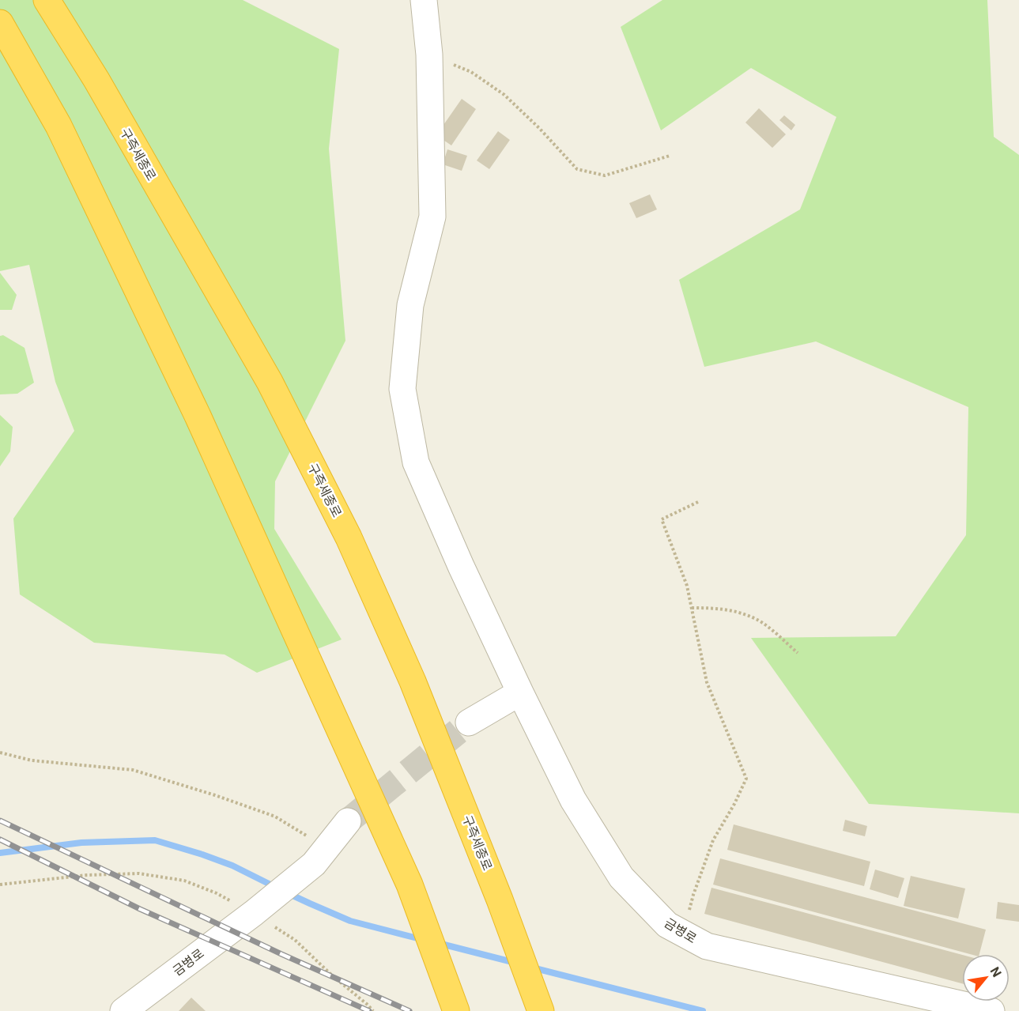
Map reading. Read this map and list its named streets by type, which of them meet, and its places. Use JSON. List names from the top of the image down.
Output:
{
  "streets": {
    "highway": ["구즉세종로"],
    "street": ["금병로"]
  },
  "north": "top right"
}
